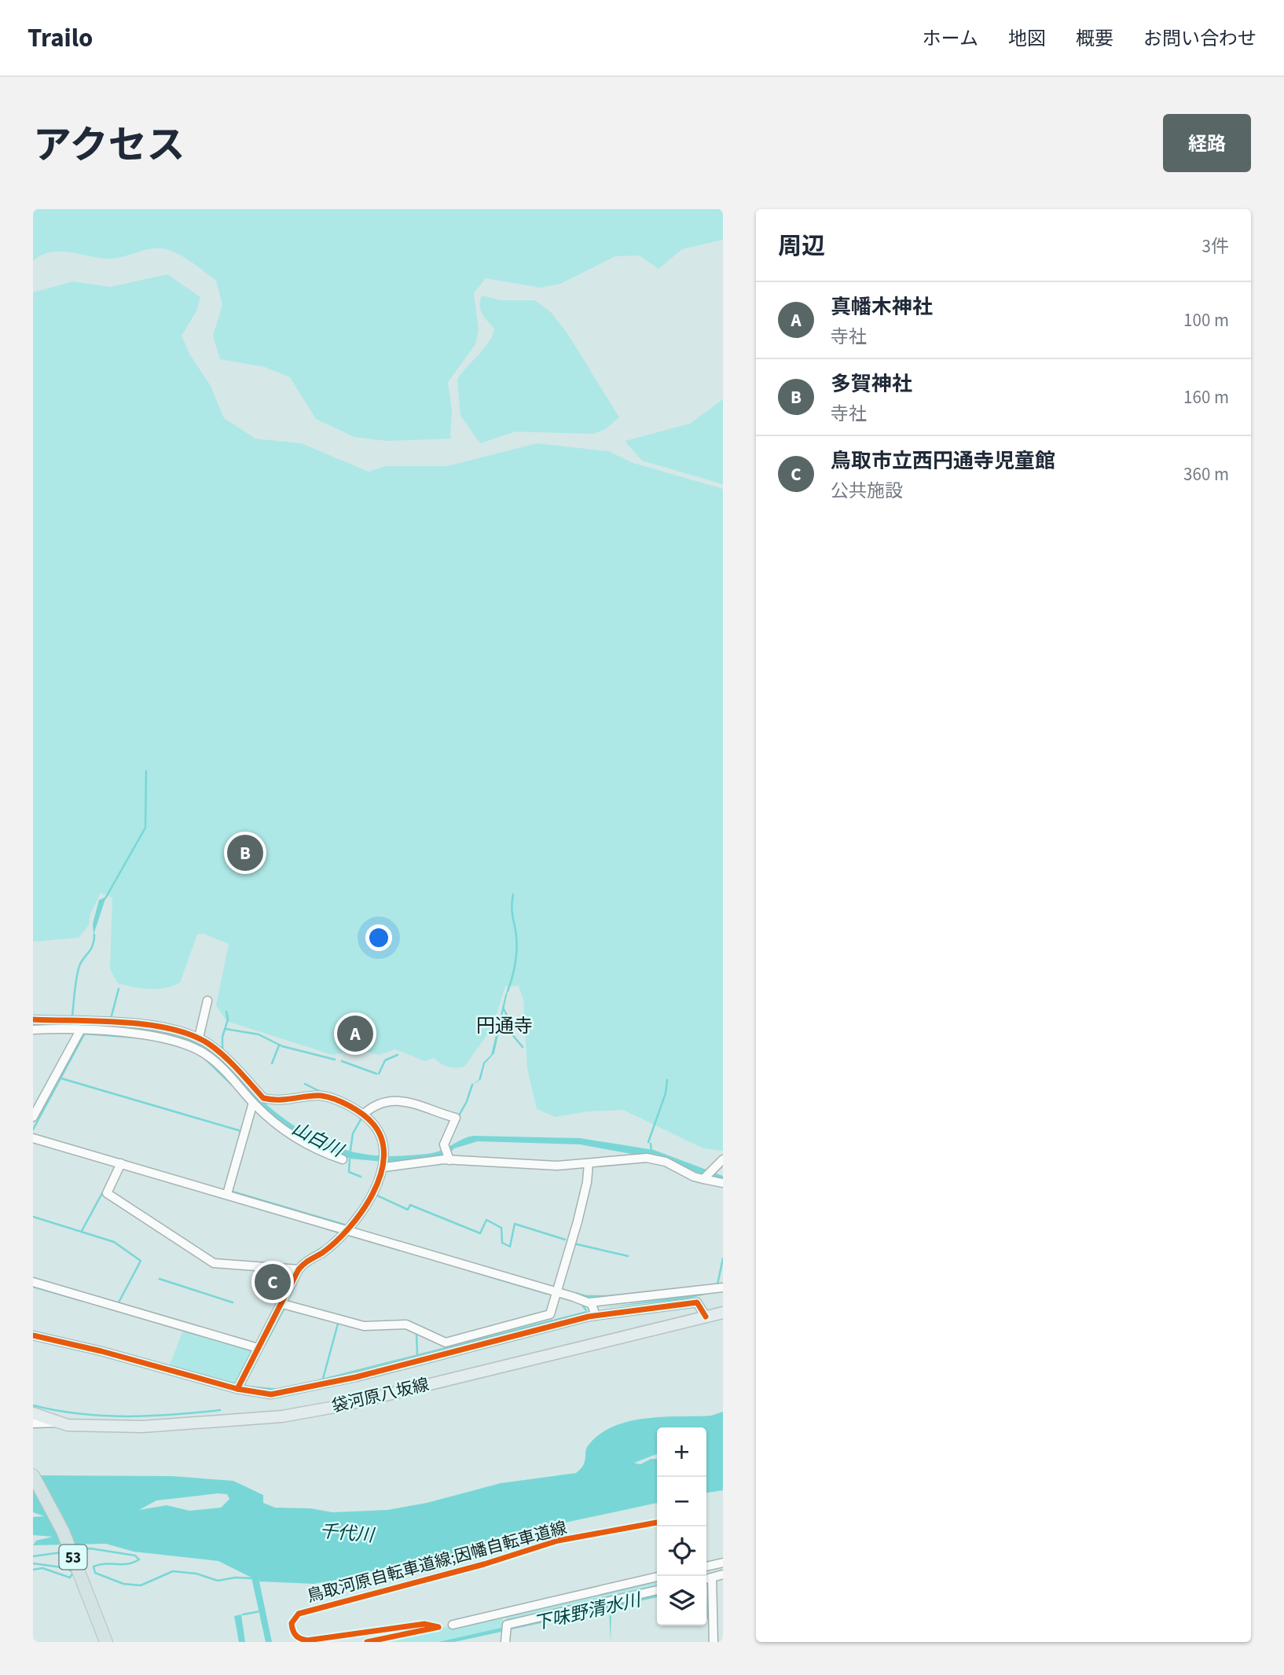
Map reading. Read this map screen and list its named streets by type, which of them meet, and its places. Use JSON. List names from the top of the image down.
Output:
{
  "streets": {
    "highway": ["53"],
    "main road": ["袋河原八坂線"],
    "cycle path": ["鳥取河原自転車道線;因幡自転車道線"]
  },
  "districts": ["円通寺"],
  "water": ["山白川", "千代川", "下味野清水川"],
  "page": {
    "header": "Trailo",
    "nav": [
      "ホーム",
      "地図",
      "概要",
      "お問い合わせ"
    ],
    "title": "アクセス",
    "buttons": "経路",
    "heading": ["周辺", "3件"],
    "list": [
      {
        "mark": "A",
        "name": "真幡木神社",
        "note": "寺社",
        "value": "100 m"
      },
      {
        "mark": "B",
        "name": "多賀神社",
        "note": "寺社",
        "value": "160 m"
      },
      {
        "mark": "C",
        "name": "鳥取市立西円通寺児童館",
        "note": "公共施設",
        "value": "360 m"
      }
    ],
    "pins": ["B", "A", "C"],
    "map_buttons": ["+", "−"]
  }
}
